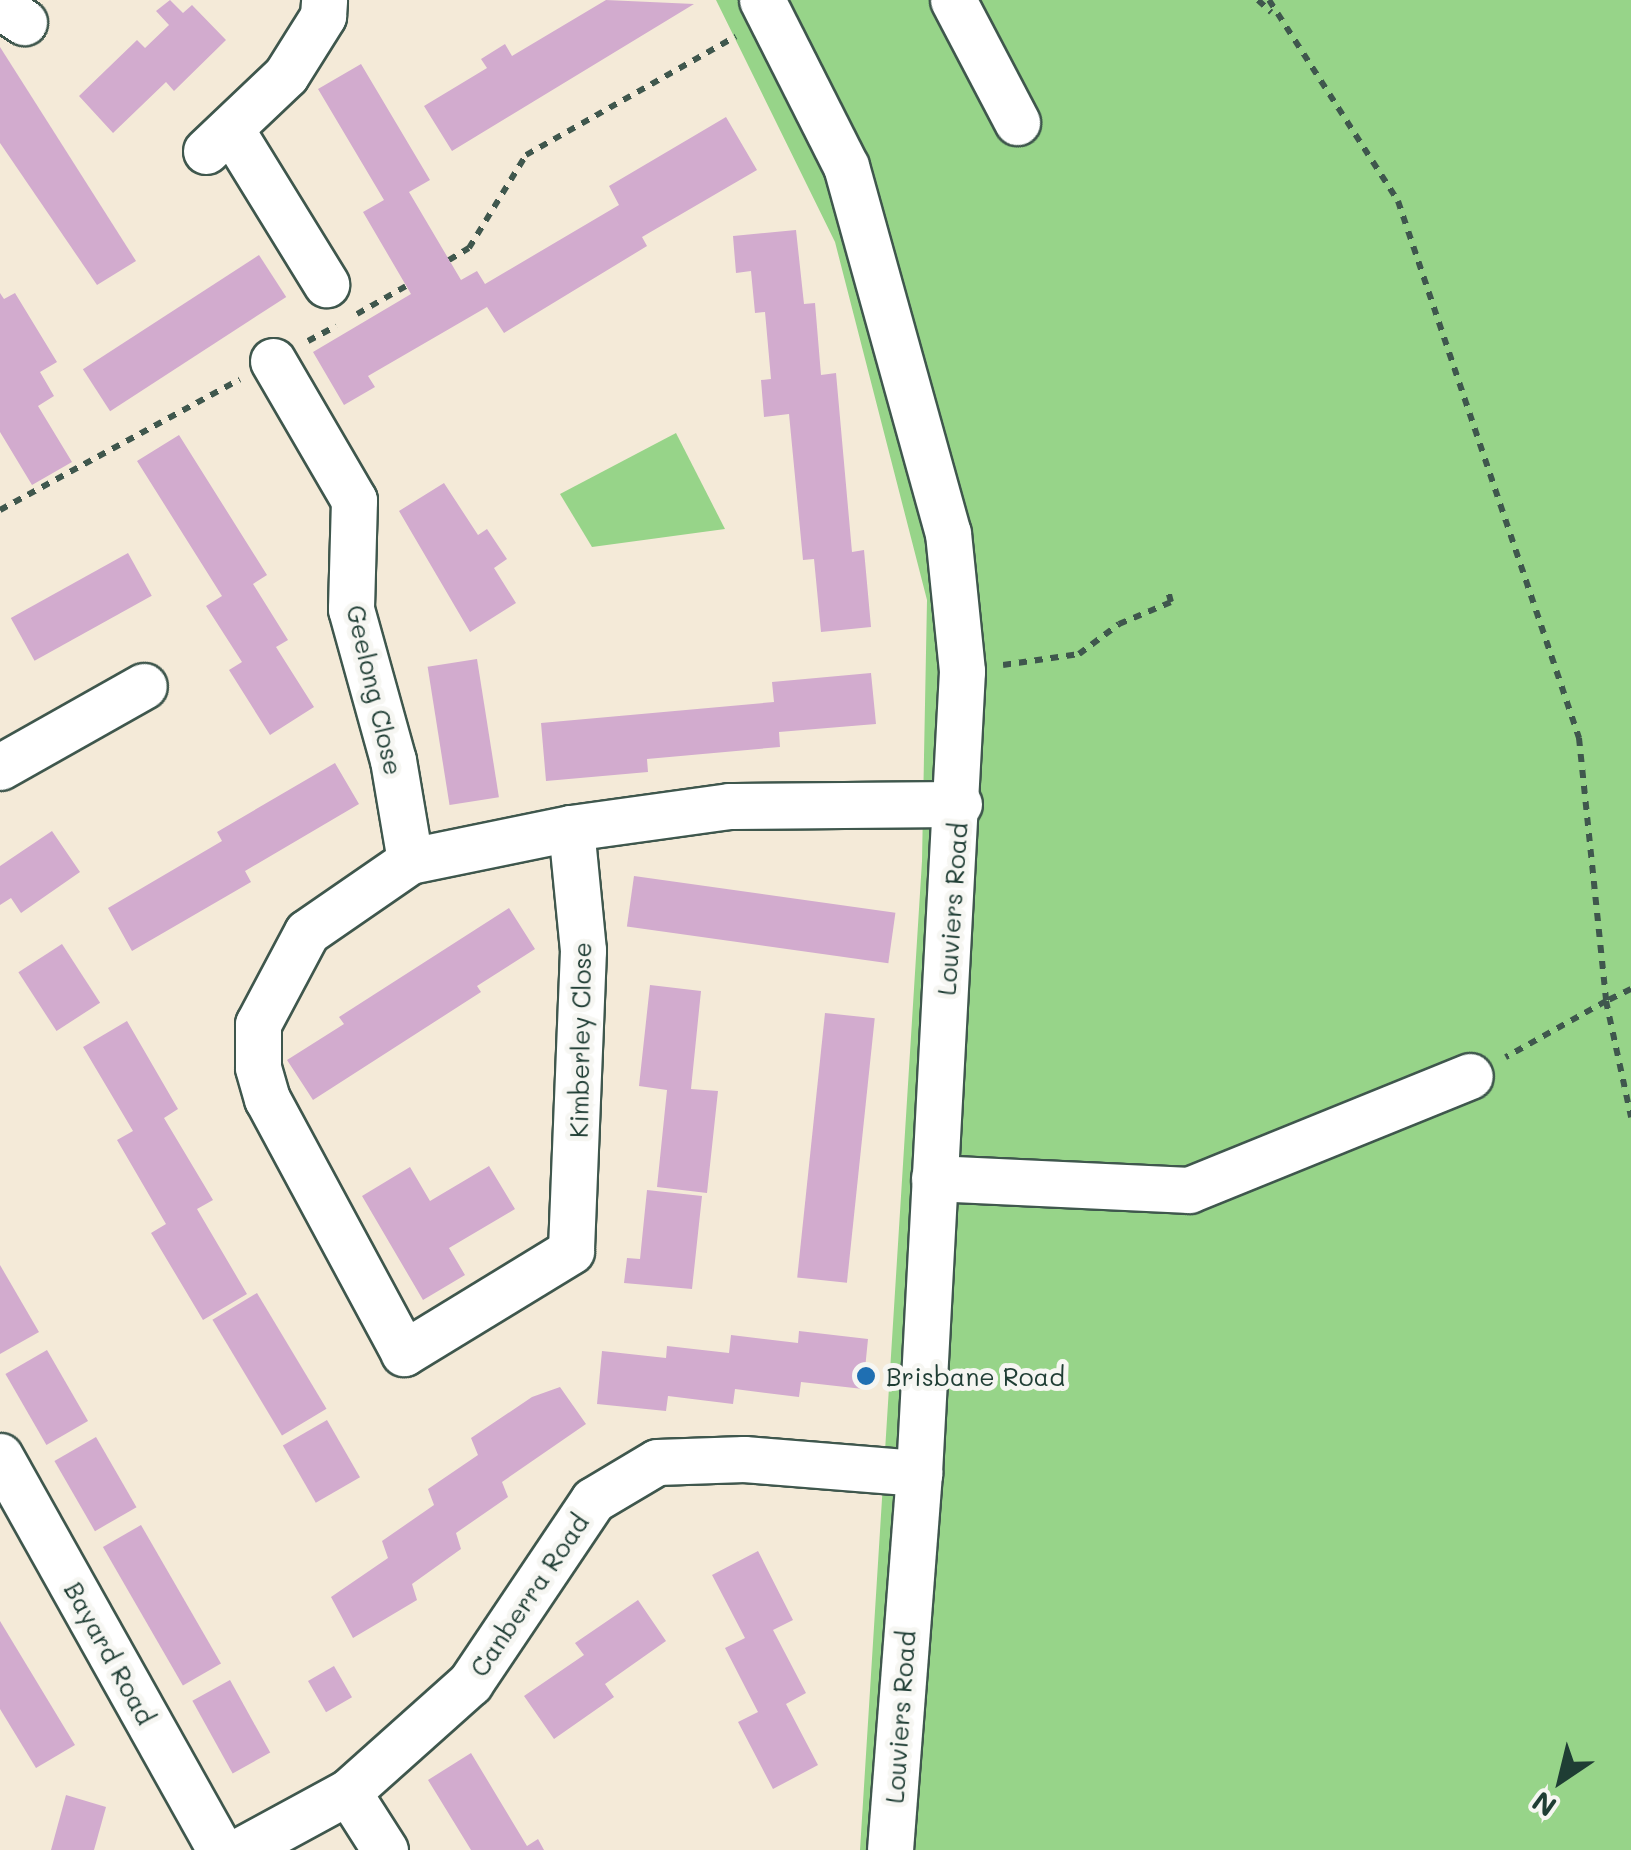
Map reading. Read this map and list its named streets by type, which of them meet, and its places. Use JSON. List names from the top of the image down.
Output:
{
  "streets": {
    "street": [
      "Geelong Close",
      "Louviers Road",
      "Kimberley Close",
      "Canberra Road",
      "Bayard Road"
    ]
  },
  "crossings": [
    ["Geelong Close", "Kimberley Close"],
    ["Louviers Road", "Canberra Road"]
  ],
  "places": ["Brisbane Road"],
  "north": "bottom left"
}
